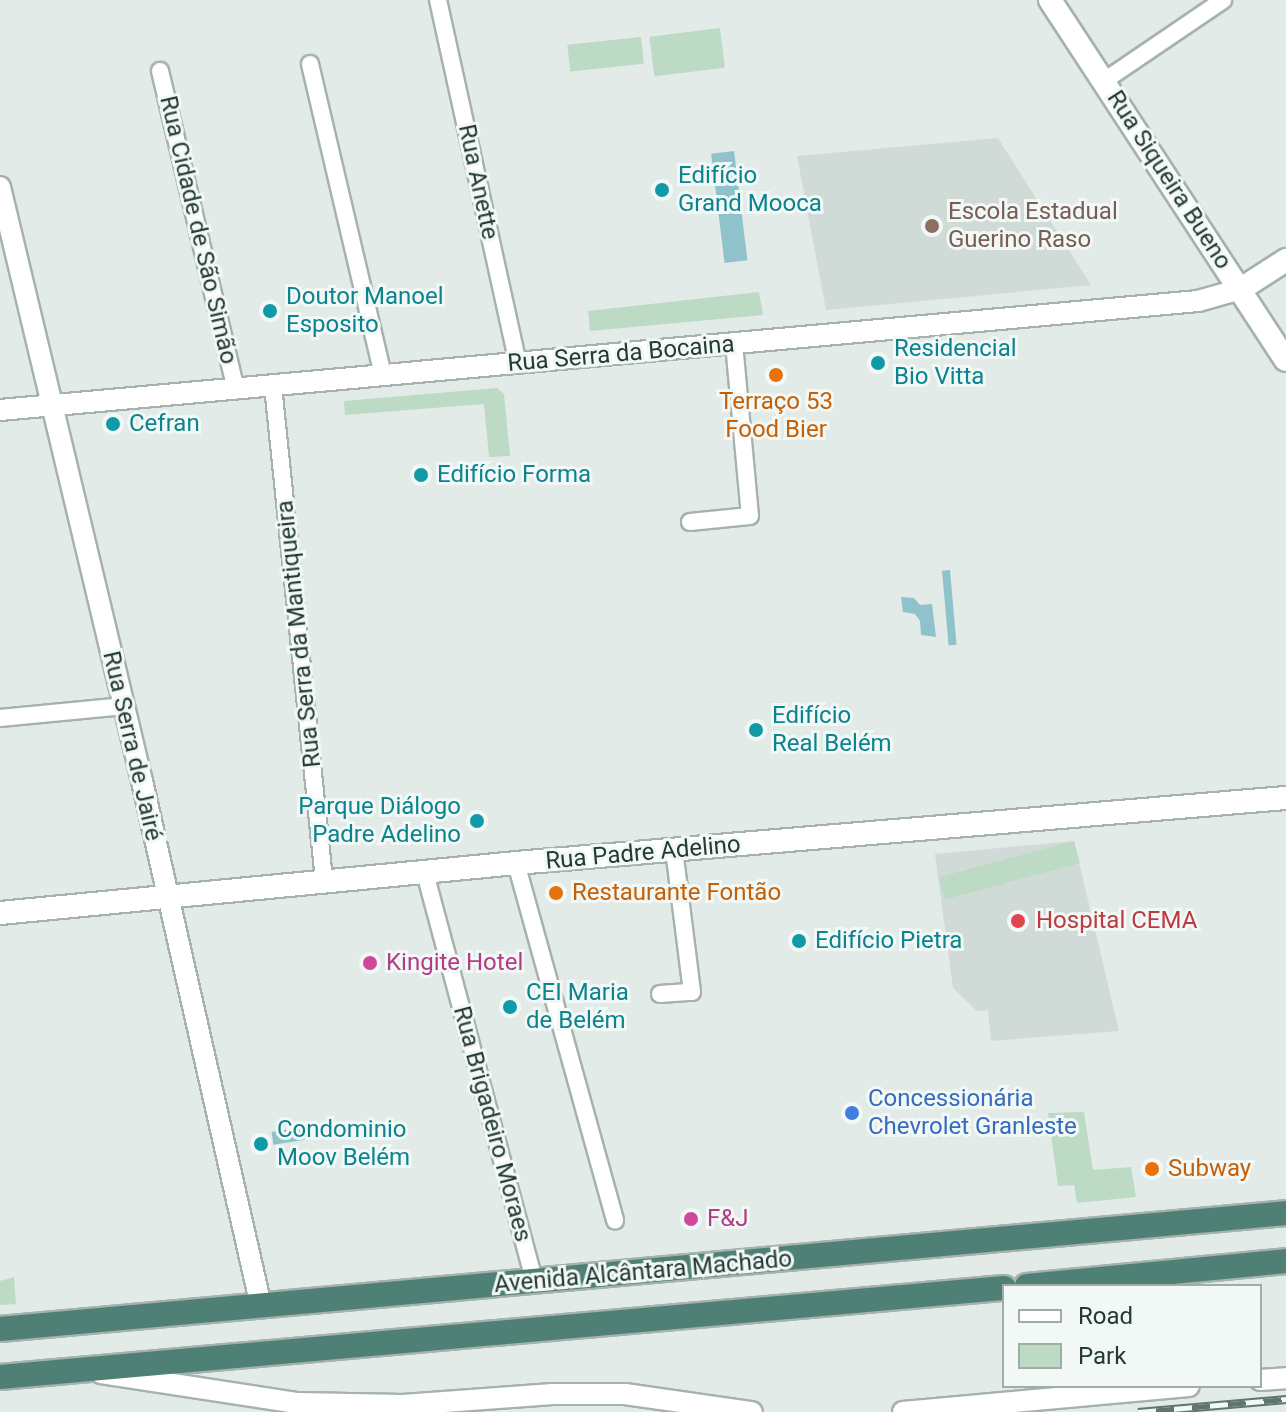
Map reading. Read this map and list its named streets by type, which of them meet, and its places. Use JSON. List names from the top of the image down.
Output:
{
  "streets": {
    "highway": ["Avenida Alcântara Machado"],
    "main road": ["Rua Siqueira Bueno", "Rua Padre Adelino"],
    "street": [
      "Rua Anette",
      "Rua Cidade de São Simão",
      "Rua Serra da Bocaina",
      "Rua Serra da Mantiqueira",
      "Rua Serra de Jairé",
      "Rua Brigadeiro Moraes"
    ]
  },
  "crossings": [
    ["Rua Siqueira Bueno", "Rua Serra da Bocaina"],
    ["Rua Anette", "Rua Serra da Bocaina"],
    ["Rua Cidade de São Simão", "Rua Serra da Bocaina"],
    ["Rua Serra da Bocaina", "Rua Serra da Mantiqueira"],
    ["Rua Serra da Bocaina", "Rua Serra de Jairé"],
    ["Rua Serra da Mantiqueira", "Rua Padre Adelino"],
    ["Rua Serra de Jairé", "Rua Padre Adelino"],
    ["Rua Serra de Jairé", "Avenida Alcântara Machado"],
    ["Rua Padre Adelino", "Rua Brigadeiro Moraes"],
    ["Rua Brigadeiro Moraes", "Avenida Alcântara Machado"]
  ],
  "places": [
    "Edifício Grand Mooca",
    "Escola Estadual Guerino Raso",
    "Doutor Manoel Esposito",
    "Residencial Bio Vitta",
    "Terraço 53 Food Bier",
    "Cefran",
    "Edifício Forma",
    "Edifício Real Belém",
    "Parque Diálogo Padre Adelino",
    "Restaurante Fontão",
    "Hospital CEMA",
    "Edifício Pietra",
    "Kingite Hotel",
    "CEI Maria de Belém",
    "Concessionária Chevrolet Granleste",
    "Condominio Moov Belém",
    "Subway",
    "F&J"
  ],
  "legend": ["Road", "Park"]
}
